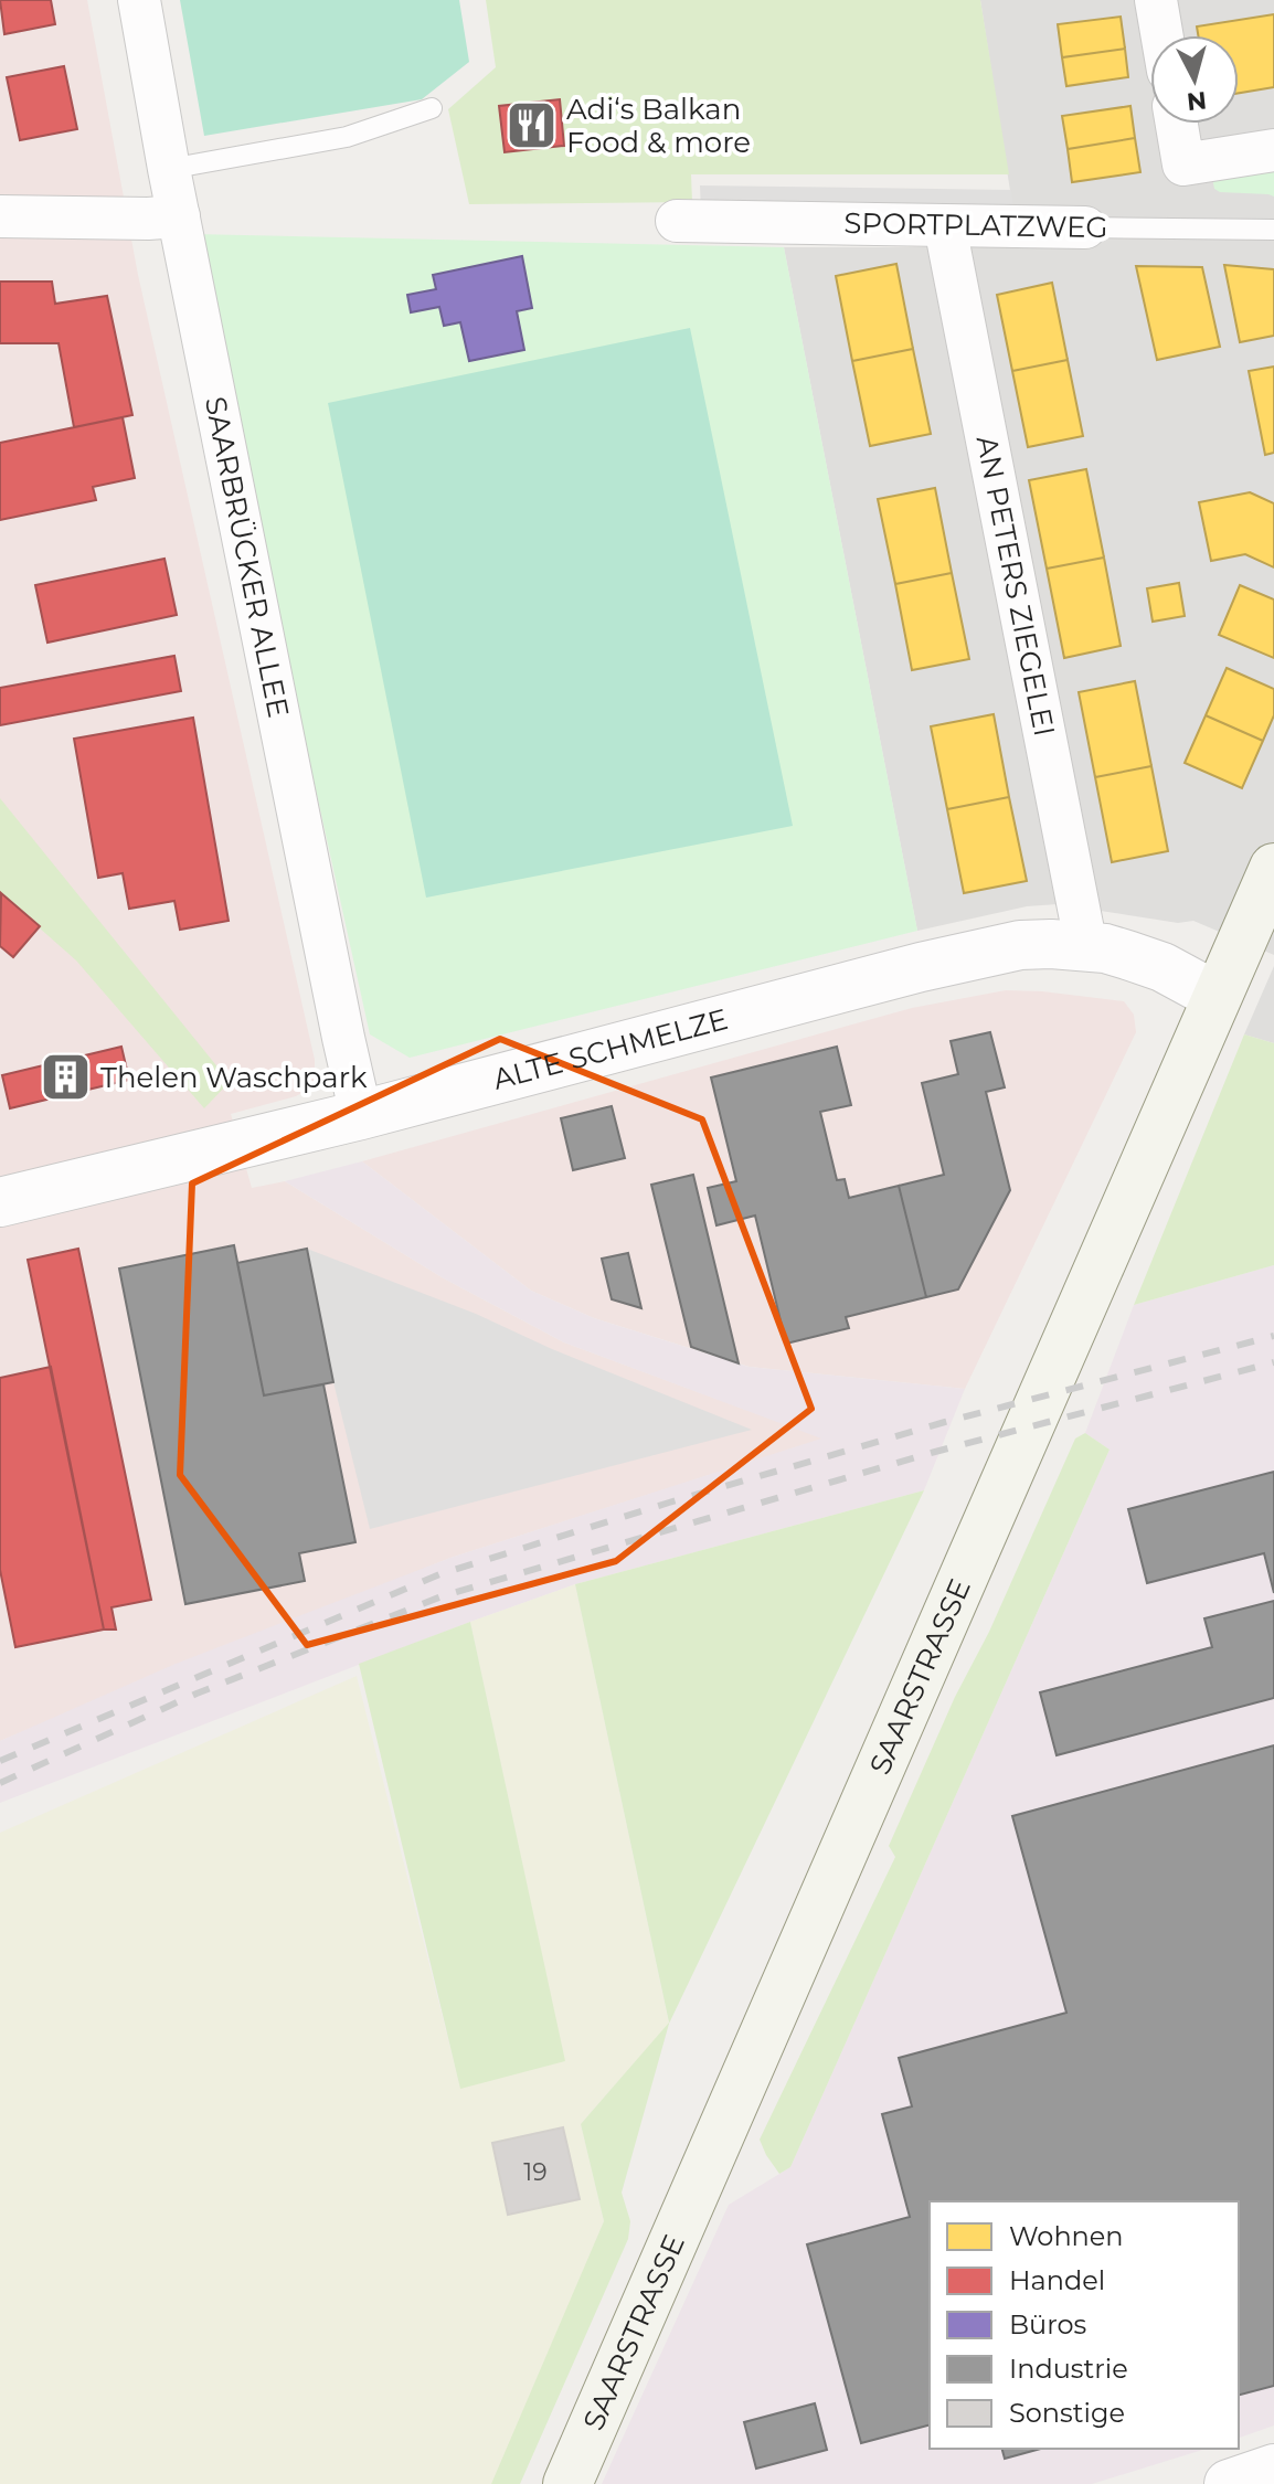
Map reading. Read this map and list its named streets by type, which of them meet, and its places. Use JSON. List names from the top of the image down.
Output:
{
  "streets": {
    "main road": ["SAARSTRASSE"],
    "street": [
      "SPORTPLATZWEG",
      "SAARBRÜCKER ALLEE",
      "AN PETERS ZIEGELEI",
      "ALTE SCHMELZE"
    ]
  },
  "crossings": [
    ["SPORTPLATZWEG", "AN PETERS ZIEGELEI"],
    ["SAARBRÜCKER ALLEE", "ALTE SCHMELZE"],
    ["AN PETERS ZIEGELEI", "ALTE SCHMELZE"],
    ["ALTE SCHMELZE", "SAARSTRASSE"]
  ],
  "places": {
    "restaurant": ["Adi‘s Balkan Food & more"],
    "building": ["Thelen Waschpark"]
  },
  "house_numbers": ["19"],
  "legend": [
    "Wohnen",
    "Handel",
    "Büros",
    "Industrie",
    "Sonstige"
  ],
  "north": "bottom"
}
